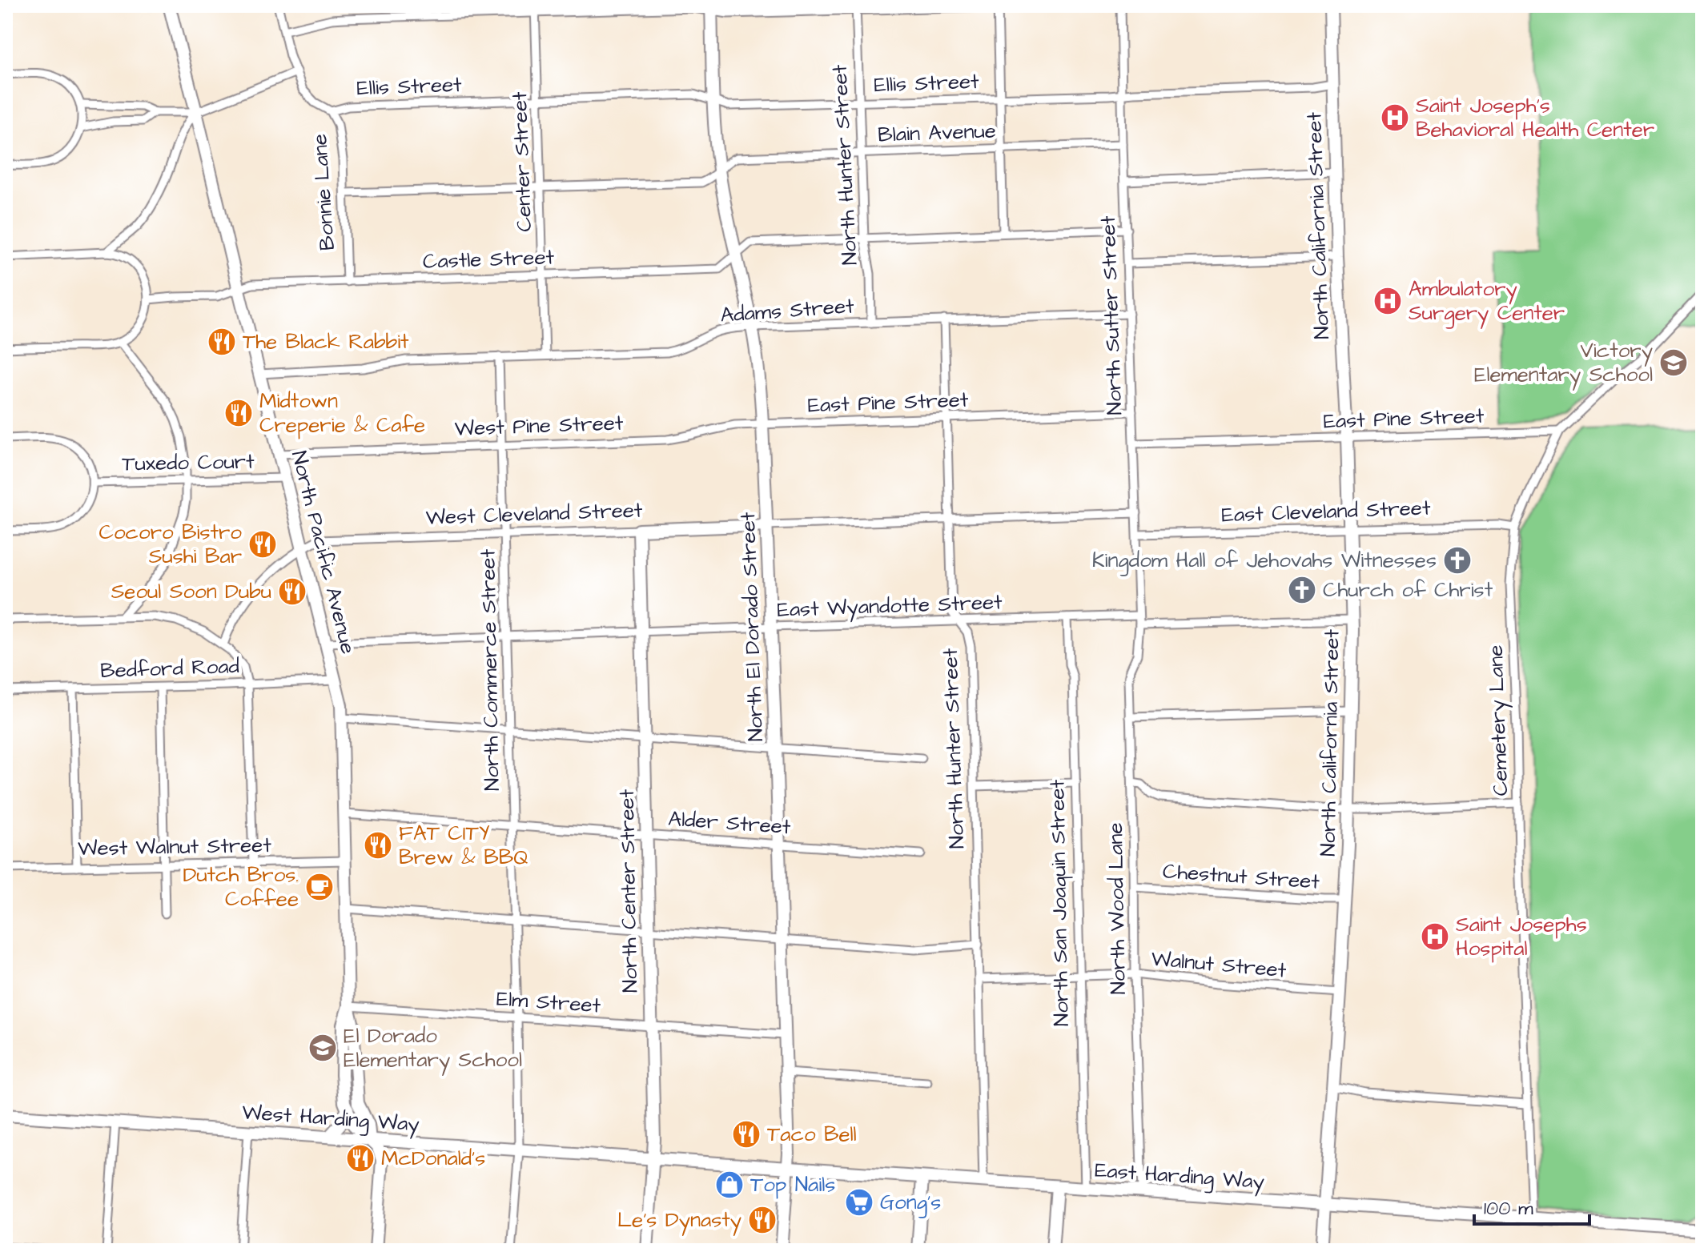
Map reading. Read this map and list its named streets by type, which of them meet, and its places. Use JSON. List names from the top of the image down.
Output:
{
  "streets": {
    "street": [
      "Ellis Street",
      "Blain Avenue",
      "Center Street",
      "North Hunter Street",
      "Bonnie Lane",
      "North California Street",
      "Castle Street",
      "Adams Street",
      "North Sutter Street",
      "East Pine Street",
      "West Pine Street",
      "Tuxedo Court",
      "East Cleveland Street",
      "West Cleveland Street",
      "North Pacific Avenue",
      "East Wyandotte Street",
      "North El Dorado Street",
      "Bedford Road",
      "North Commerce Street",
      "Cemetery Lane",
      "Alder Street",
      "West Walnut Street",
      "Chestnut Street",
      "North Center Street",
      "North San Joaquin Street",
      "North Wood Lane",
      "Walnut Street",
      "Elm Street",
      "West Harding Way",
      "East Harding Way"
    ]
  },
  "crossings": [
    ["Ellis Street", "Center Street"],
    ["Ellis Street", "North Hunter Street"],
    ["Ellis Street", "Bonnie Lane"],
    ["Ellis Street", "North California Street"],
    ["Ellis Street", "North Sutter Street"],
    ["Ellis Street", "North El Dorado Street"],
    ["Blain Avenue", "Center Street"],
    ["Blain Avenue", "North Hunter Street"],
    ["Blain Avenue", "Bonnie Lane"],
    ["Blain Avenue", "North Sutter Street"],
    ["Blain Avenue", "North El Dorado Street"],
    ["Center Street", "Castle Street"],
    ["Center Street", "Adams Street"],
    ["North Hunter Street", "Castle Street"],
    ["North Hunter Street", "Adams Street"],
    ["North Hunter Street", "East Pine Street"],
    ["North Hunter Street", "East Wyandotte Street"],
    ["North Hunter Street", "Walnut Street"],
    ["North Hunter Street", "East Harding Way"],
    ["Bonnie Lane", "Castle Street"],
    ["North California Street", "East Pine Street"],
    ["North California Street", "East Cleveland Street"],
    ["North California Street", "Chestnut Street"],
    ["North California Street", "Walnut Street"],
    ["North California Street", "East Harding Way"],
    ["Castle Street", "North Sutter Street"],
    ["Castle Street", "North Pacific Avenue"],
    ["Castle Street", "North El Dorado Street"],
    ["Adams Street", "North Sutter Street"],
    ["Adams Street", "North Pacific Avenue"],
    ["Adams Street", "North El Dorado Street"],
    ["Adams Street", "North Commerce Street"],
    ["North Sutter Street", "East Pine Street"],
    ["North Sutter Street", "East Cleveland Street"],
    ["North Sutter Street", "East Wyandotte Street"],
    ["North Sutter Street", "North Wood Lane"],
    ["East Pine Street", "West Pine Street"],
    ["East Pine Street", "North El Dorado Street"],
    ["East Pine Street", "Cemetery Lane"],
    ["West Pine Street", "North Pacific Avenue"],
    ["West Pine Street", "North Commerce Street"],
    ["Tuxedo Court", "North Pacific Avenue"],
    ["East Cleveland Street", "Cemetery Lane"],
    ["West Cleveland Street", "North Pacific Avenue"],
    ["West Cleveland Street", "North El Dorado Street"],
    ["West Cleveland Street", "North Commerce Street"],
    ["West Cleveland Street", "North Center Street"],
    ["North Pacific Avenue", "East Wyandotte Street"],
    ["North Pacific Avenue", "Bedford Road"],
    ["North Pacific Avenue", "Alder Street"],
    ["North Pacific Avenue", "West Walnut Street"],
    ["North Pacific Avenue", "Elm Street"],
    ["North Pacific Avenue", "West Harding Way"],
    ["East Wyandotte Street", "North El Dorado Street"],
    ["East Wyandotte Street", "North Commerce Street"],
    ["East Wyandotte Street", "North Center Street"],
    ["East Wyandotte Street", "North San Joaquin Street"],
    ["North El Dorado Street", "Alder Street"],
    ["North El Dorado Street", "Elm Street"],
    ["North El Dorado Street", "East Harding Way"],
    ["North Commerce Street", "Alder Street"],
    ["North Commerce Street", "Elm Street"],
    ["North Commerce Street", "West Harding Way"],
    ["Cemetery Lane", "East Harding Way"],
    ["Alder Street", "North Center Street"],
    ["Chestnut Street", "North Wood Lane"],
    ["North Center Street", "Elm Street"],
    ["North Center Street", "West Harding Way"],
    ["North Center Street", "East Harding Way"],
    ["North San Joaquin Street", "Walnut Street"],
    ["North San Joaquin Street", "East Harding Way"],
    ["North Wood Lane", "Walnut Street"],
    ["North Wood Lane", "East Harding Way"],
    ["West Harding Way", "East Harding Way"]
  ],
  "places": {
    "hospital": ["Saint Joseph's Behavioral Health Center", "Ambulatory Surgery Center", "Saint Josephs Hospital"],
    "restaurant": [
      "The Black Rabbit",
      "Midtown Creperie & Cafe",
      "Cocoro Bistro Sushi Bar",
      "Seoul Soon Dubu",
      "FAT CITY Brew & BBQ",
      "Taco Bell",
      "McDonald's",
      "Le's Dynasty"
    ],
    "school or university": ["Victory Elementary School", "El Dorado Elementary School"],
    "church": ["Kingdom Hall of Jehovahs Witnesses", "Church of Christ"],
    "cafe": ["Dutch Bros. Coffee"],
    "shop": ["Top Nails"],
    "supermarket": ["Gong's"]
  },
  "scale_bar": "100 m"
}
